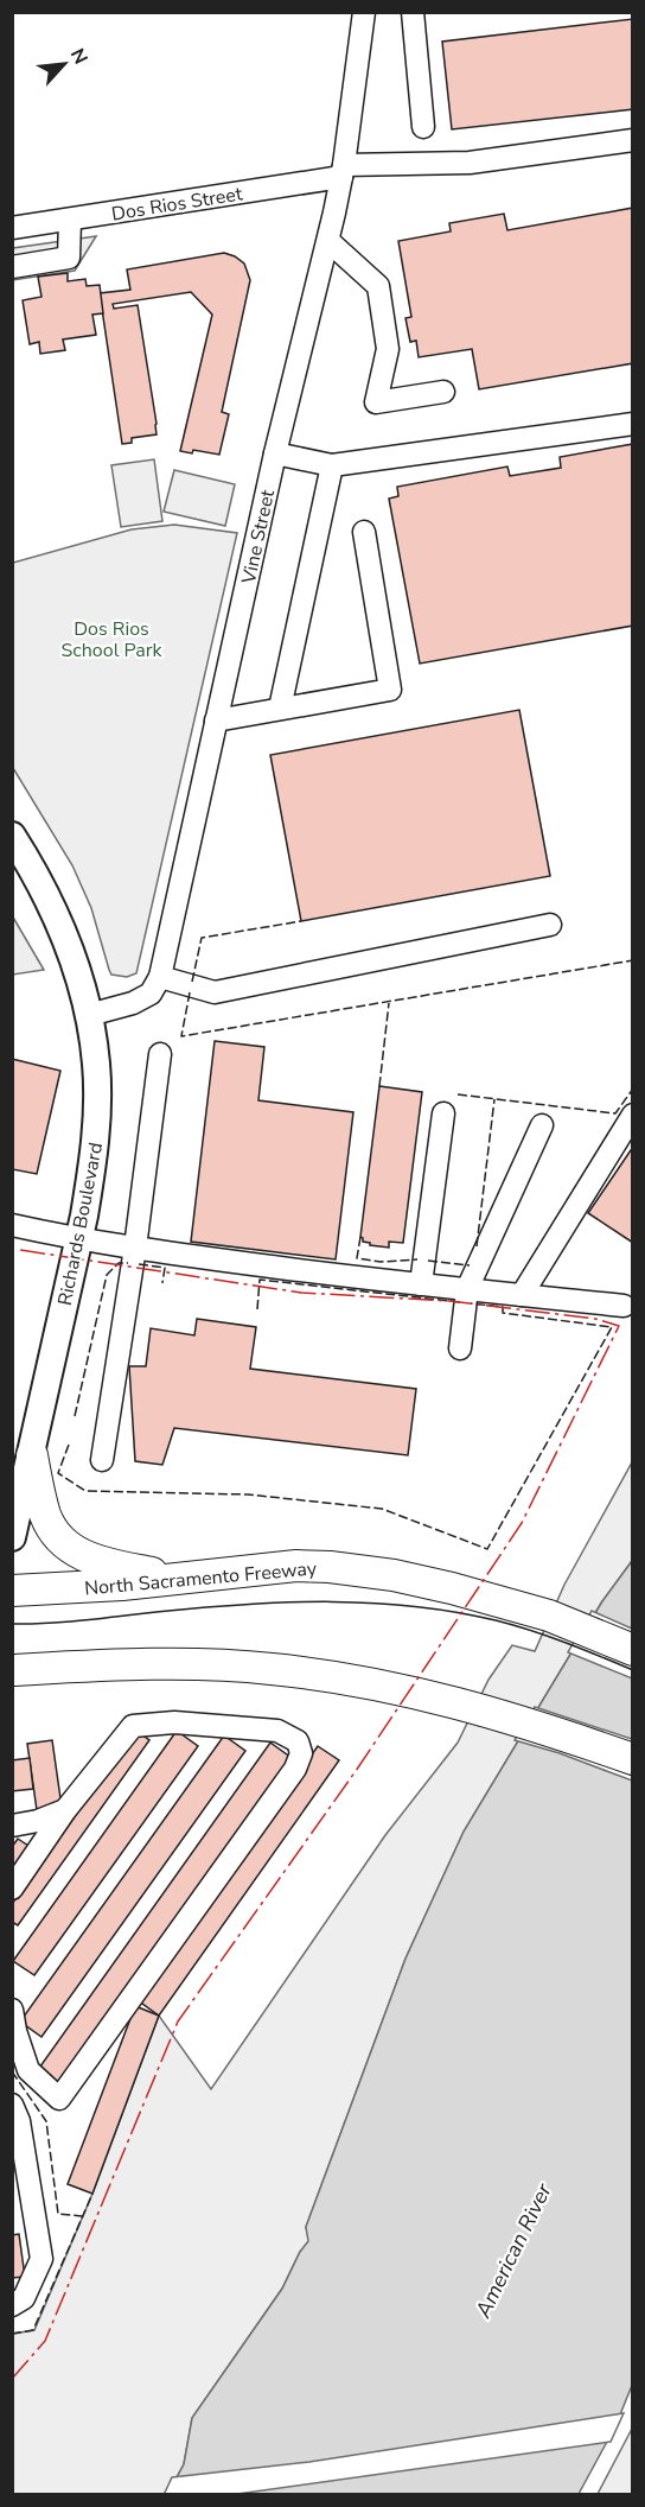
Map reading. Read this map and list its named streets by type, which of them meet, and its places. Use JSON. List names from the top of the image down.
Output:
{
  "streets": {
    "highway": ["North Sacramento Freeway"],
    "main road": ["Richards Boulevard"],
    "street": ["Dos Rios Street", "Vine Street"]
  },
  "crossings": [
    ["Dos Rios Street", "Vine Street"]
  ],
  "water": ["American River"],
  "parks": ["Dos Rios School Park"],
  "north": "top right"
}
